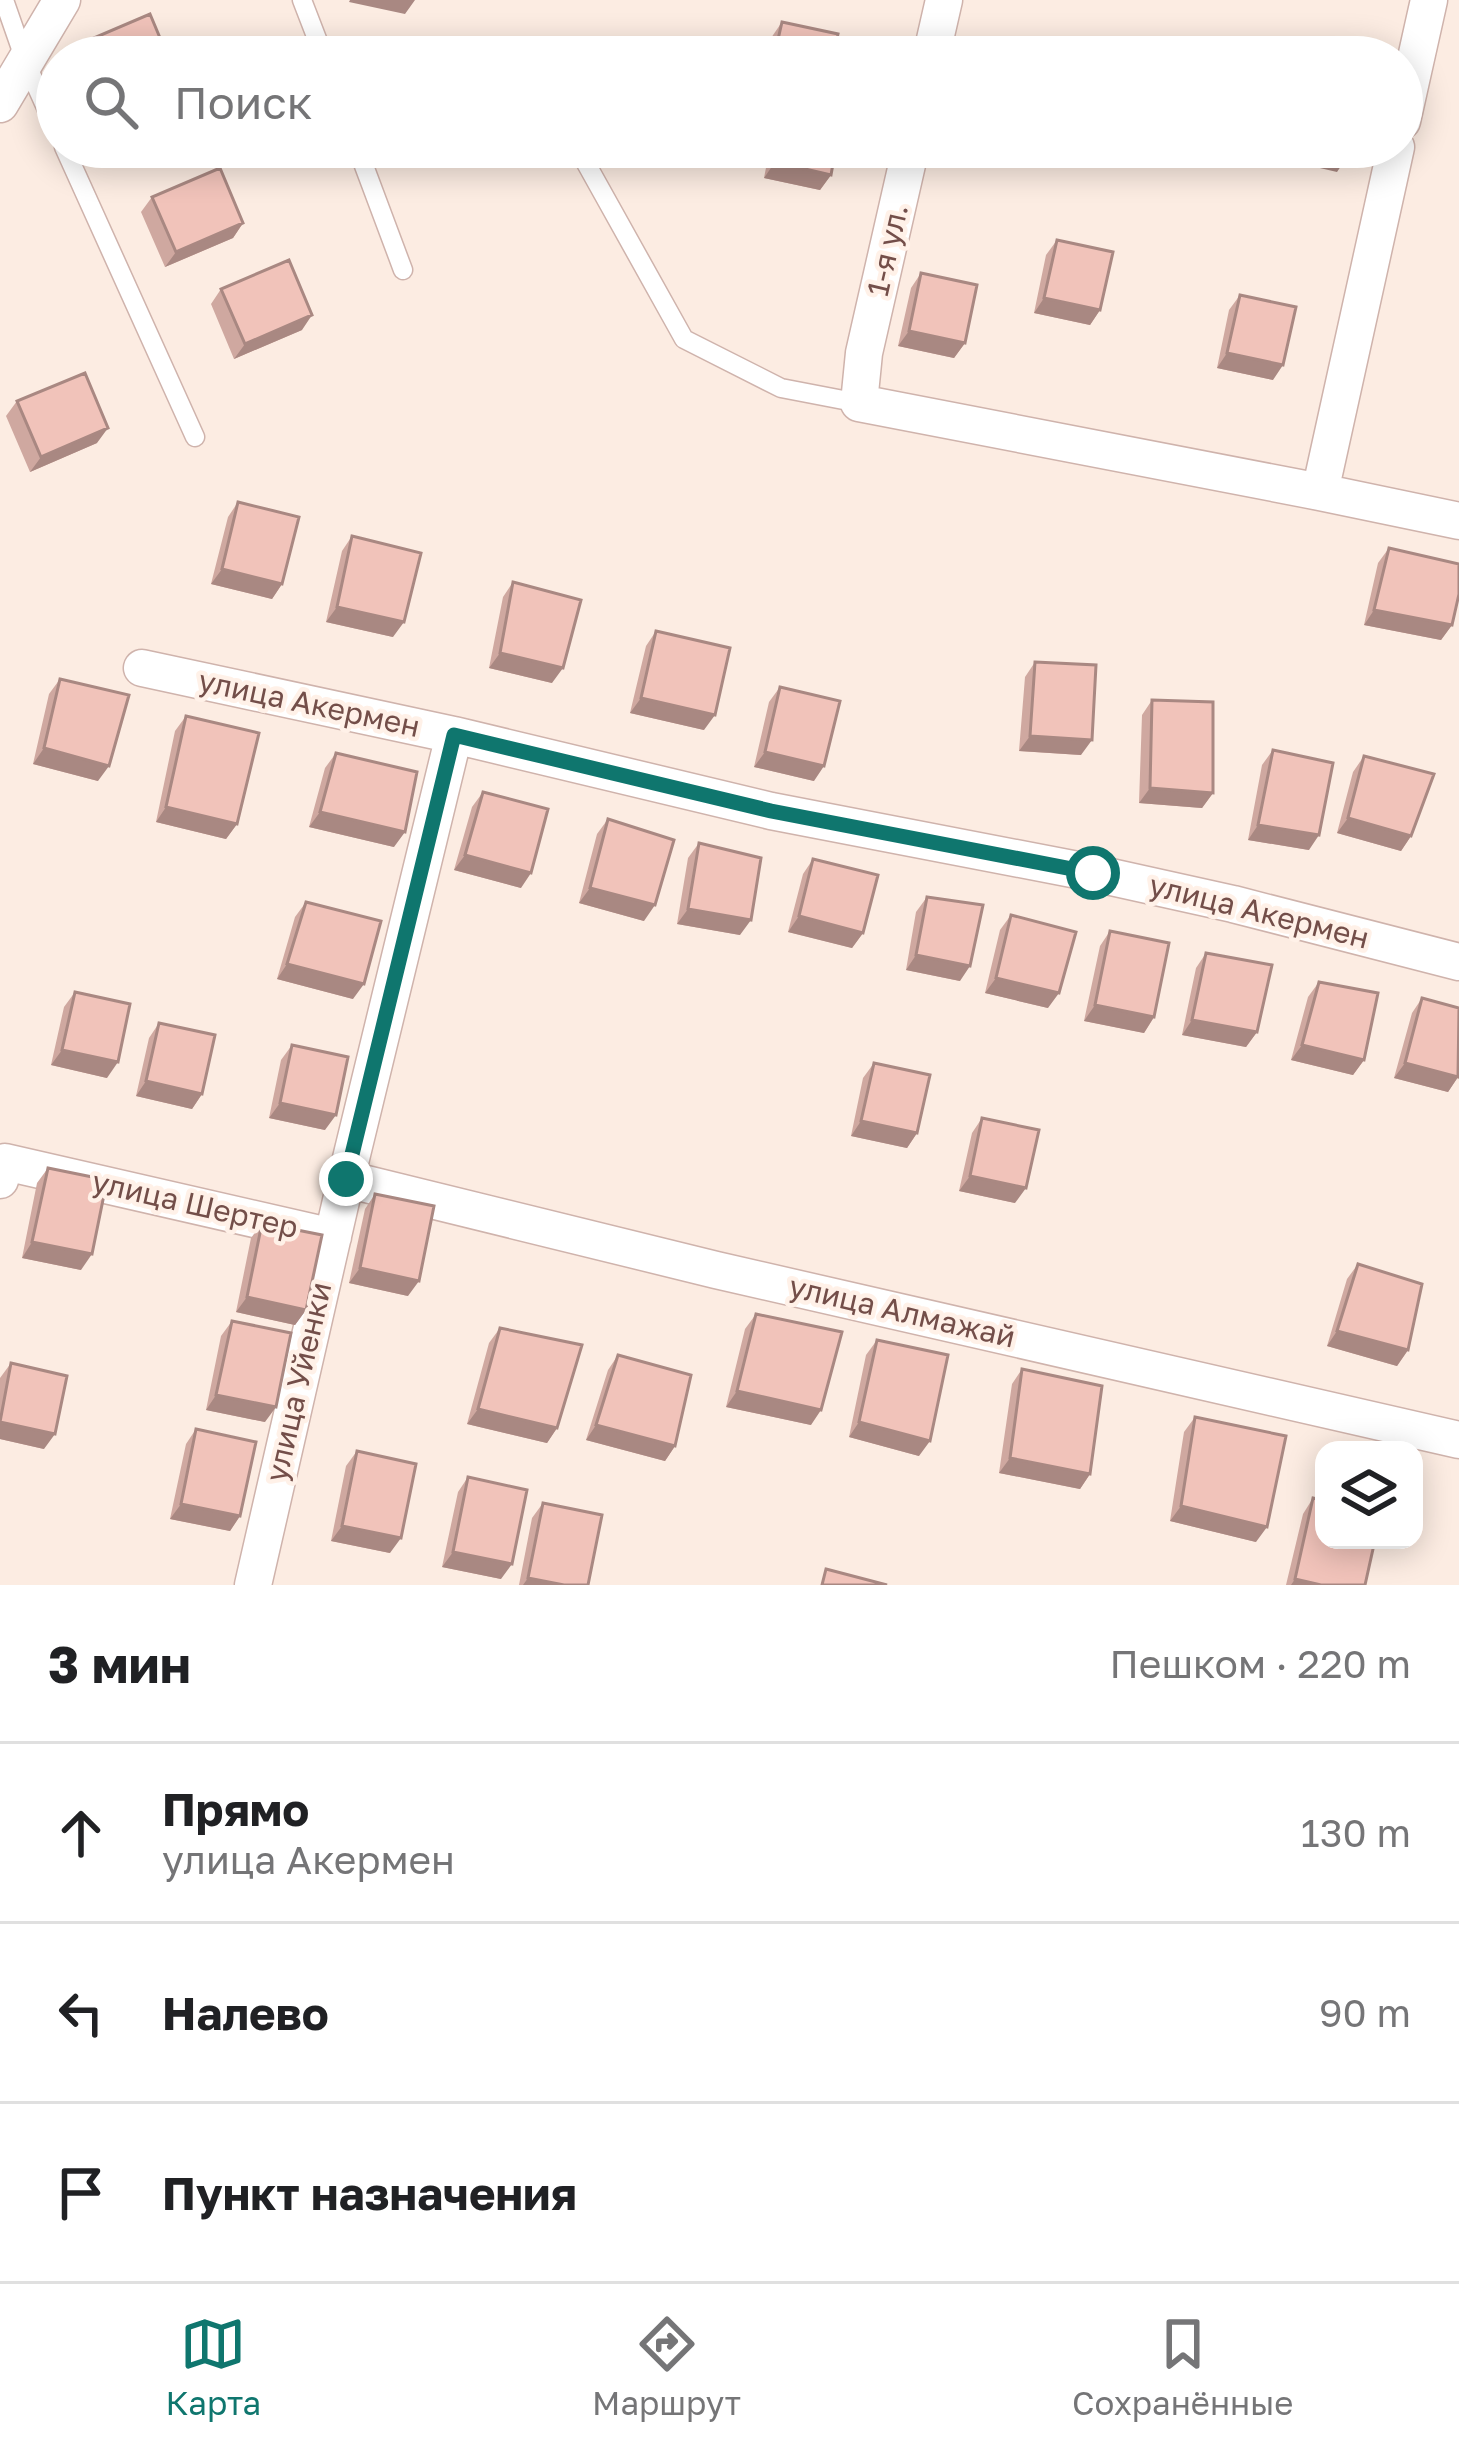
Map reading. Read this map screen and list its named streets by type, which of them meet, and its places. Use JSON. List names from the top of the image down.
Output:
{
  "streets": {
    "street": [
      "1-я ул.",
      "улица Акермен",
      "улица Шертер",
      "улица Алмажай",
      "улица Уйенки"
    ]
  },
  "crossings": [
    ["улица Акермен", "улица Уйенки"],
    ["улица Шертер", "улица Уйенки"],
    ["улица Алмажай", "улица Уйенки"]
  ],
  "page": {
    "search": "Поиск",
    "heading": ["3 мин", "Пешком · 220 m"],
    "list": [
      ["Прямо", "улица Акермен", "130 m"],
      ["Налево", "90 m"],
      "Пункт назначения"
    ],
    "nav": ["Карта", "Маршрут", "Сохранённые"]
  }
}
